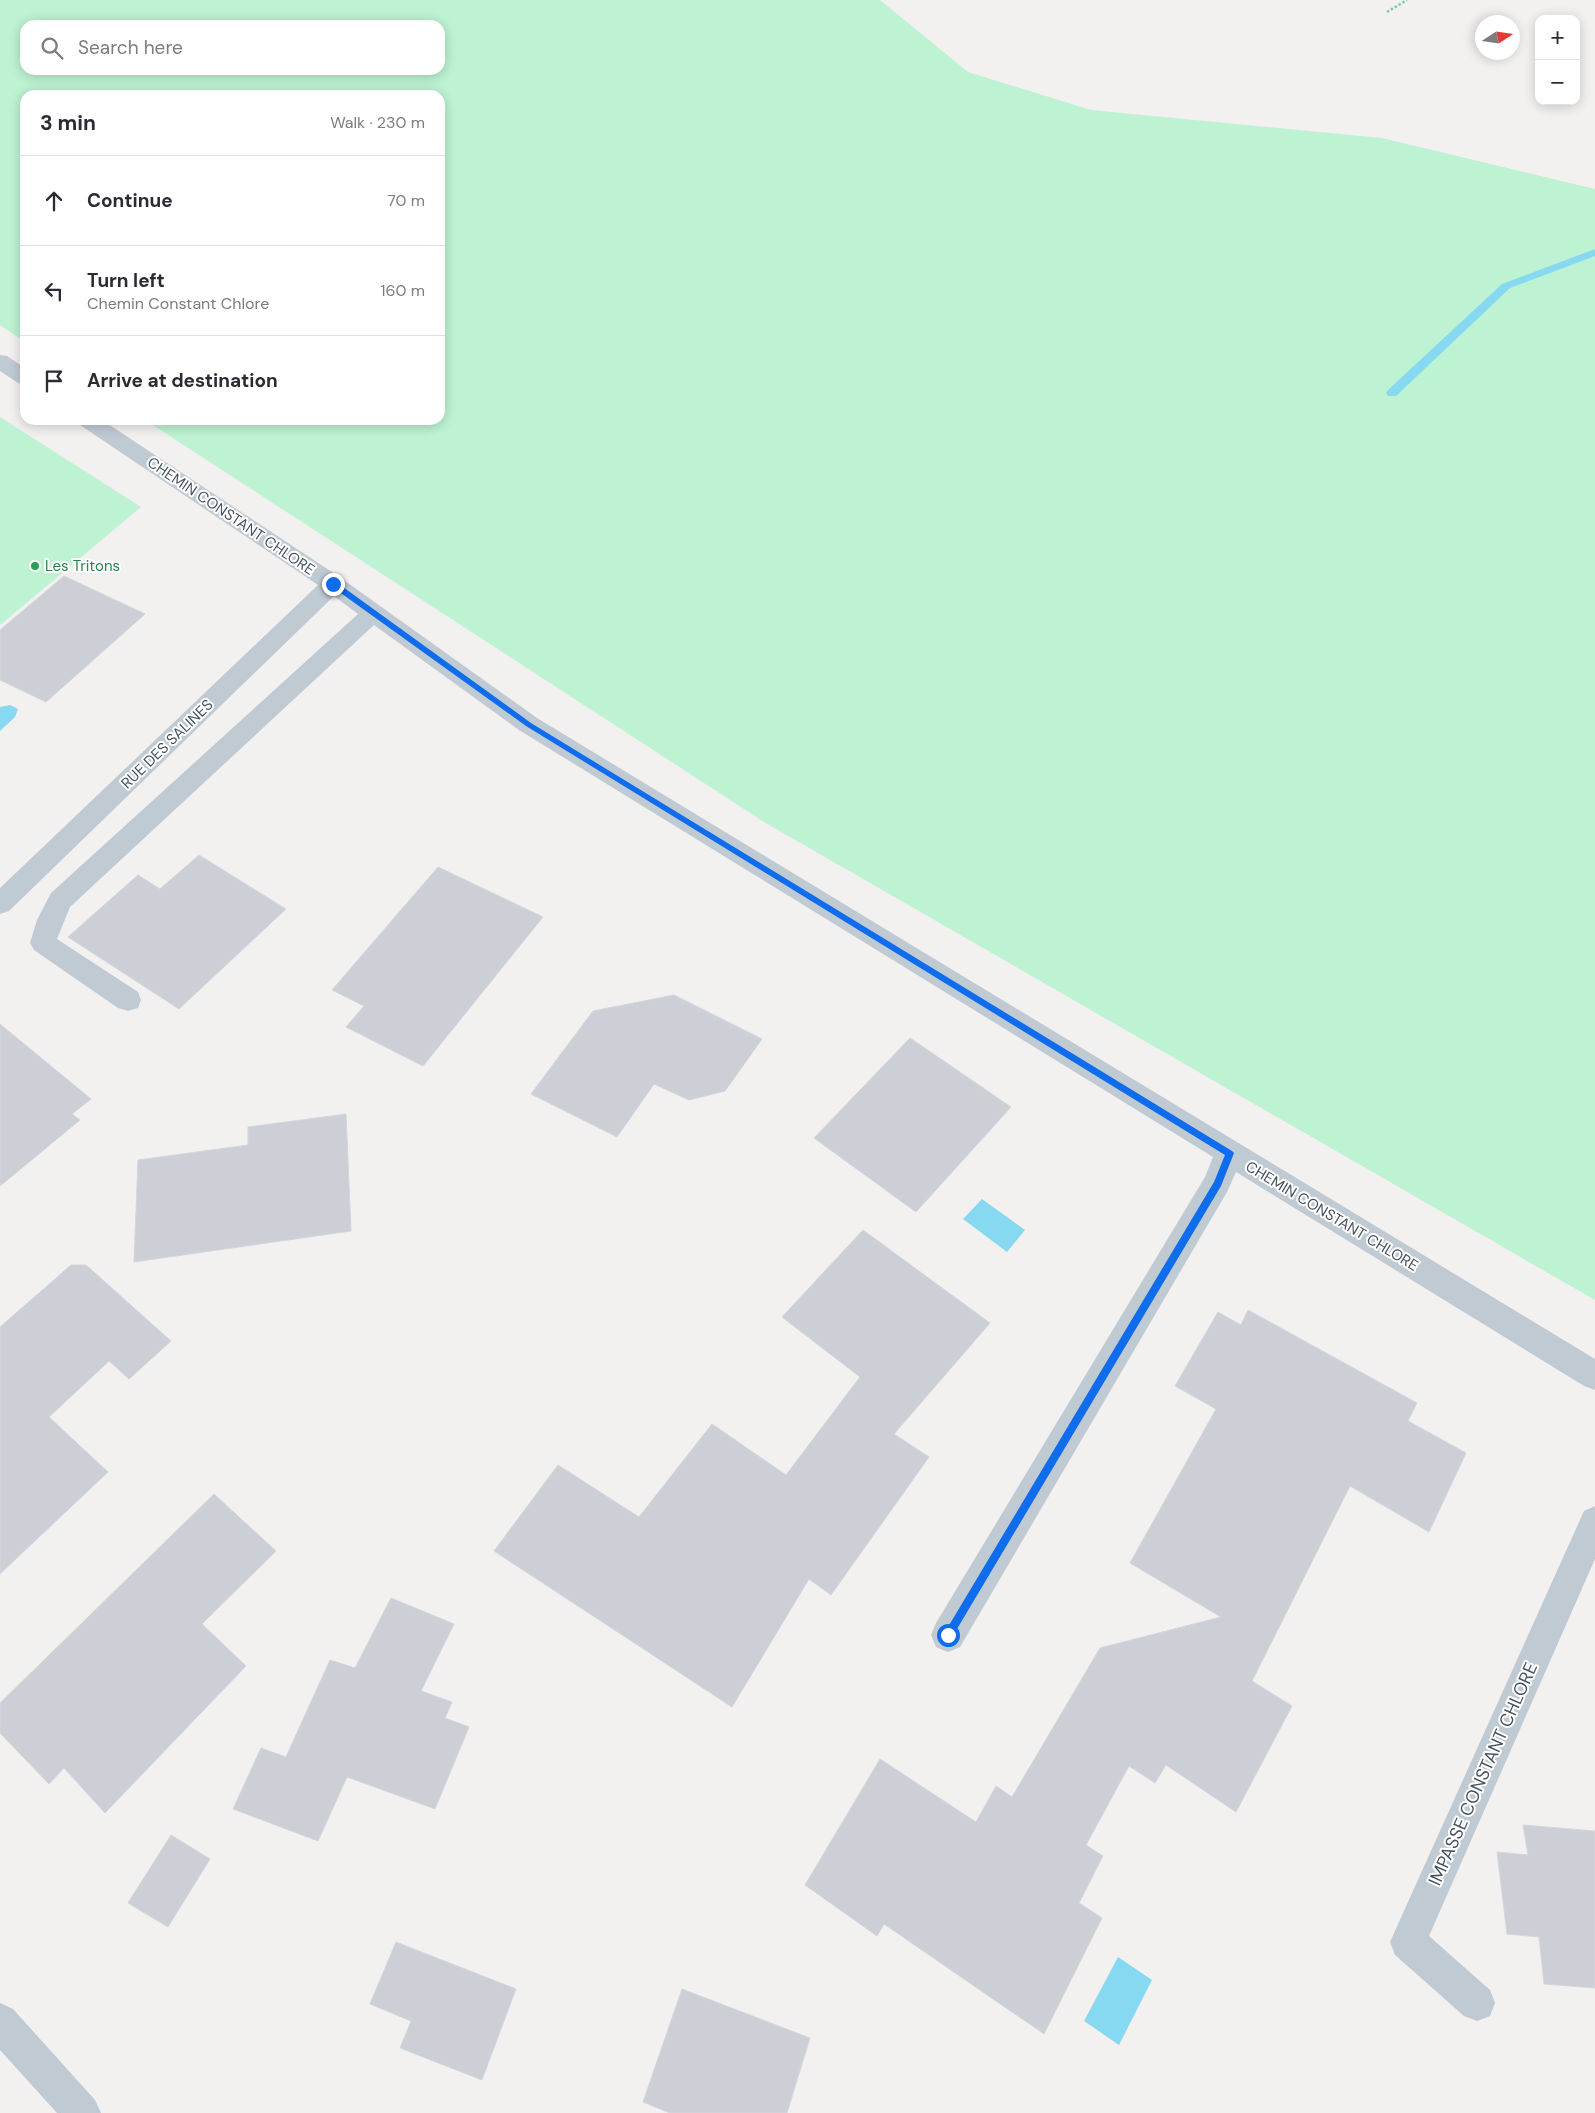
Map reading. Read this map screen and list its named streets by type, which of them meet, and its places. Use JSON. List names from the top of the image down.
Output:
{
  "streets": {
    "street": ["CHEMIN CONSTANT CHLORE", "RUE DES SALINES", "IMPASSE CONSTANT CHLORE"]
  },
  "crossings": [
    ["CHEMIN CONSTANT CHLORE", "RUE DES SALINES"]
  ],
  "places": ["Les Tritons"],
  "north": "right",
  "page": {
    "map_buttons": ["+", "−"],
    "search": "Search here",
    "heading": ["3 min", "Walk · 230 m"],
    "list": [
      ["Continue", "70 m"],
      ["Turn left", "Chemin Constant Chlore", "160 m"],
      "Arrive at destination"
    ]
  }
}
